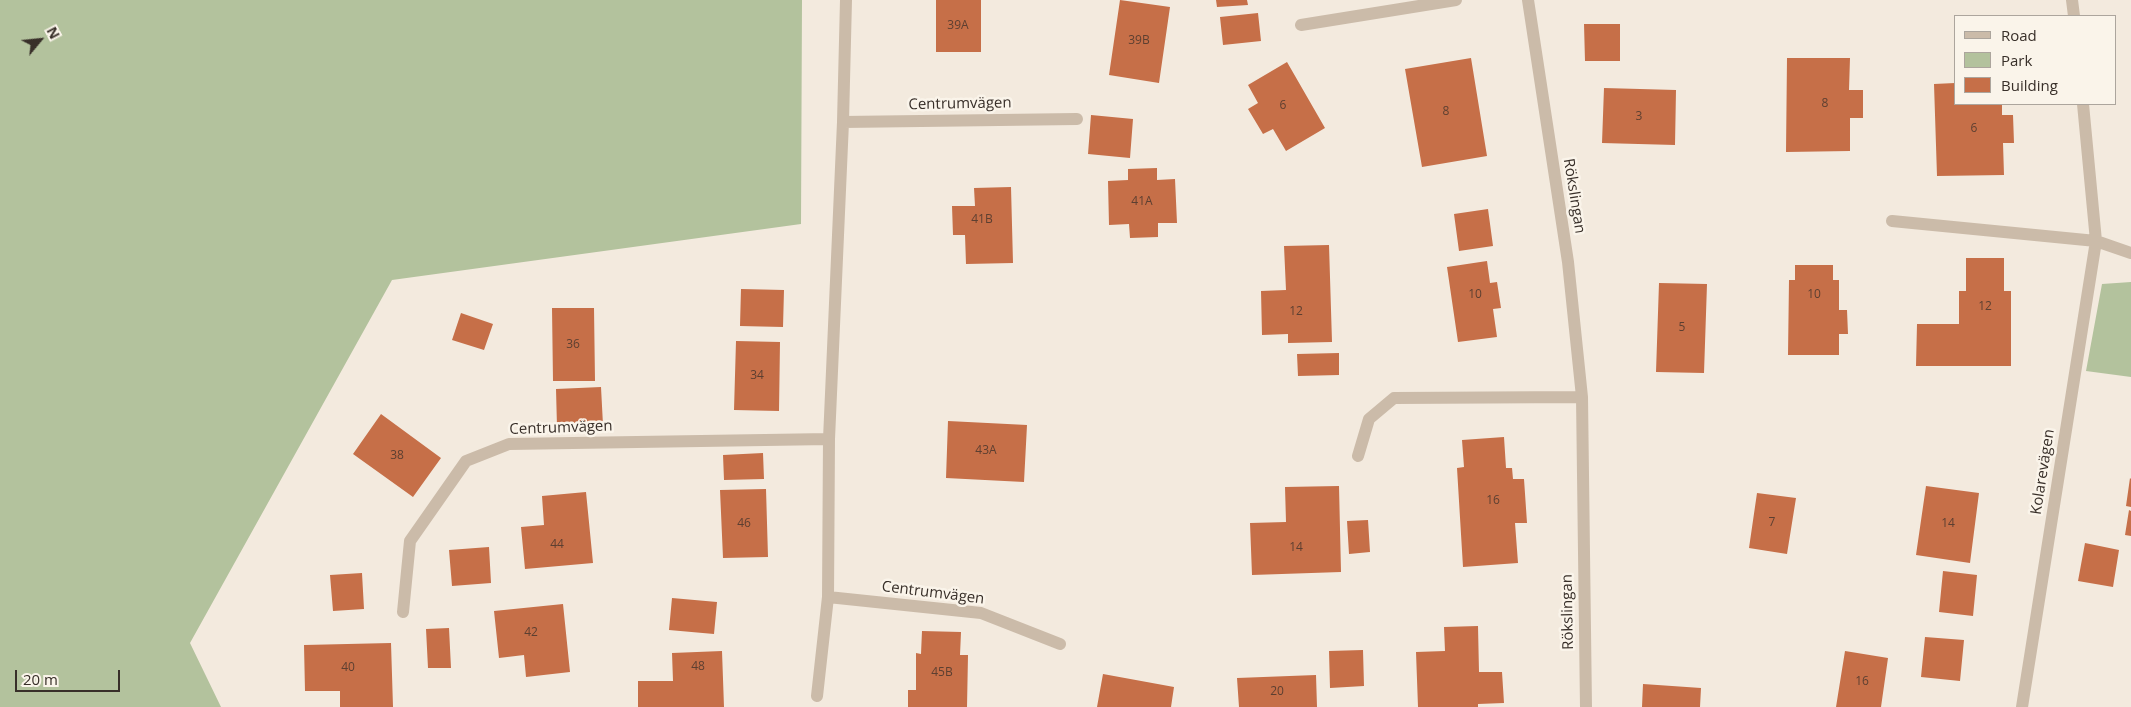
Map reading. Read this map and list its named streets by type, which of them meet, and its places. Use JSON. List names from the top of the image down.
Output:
{
  "streets": {
    "street": ["Centrumvägen", "Rökslingan", "Kolarevägen"]
  },
  "house_numbers": [
    "39A",
    "39B",
    "8",
    "6",
    "8",
    "3",
    "6",
    "41A",
    "41B",
    "10",
    "10",
    "12",
    "12",
    "5",
    "36",
    "34",
    "43A",
    "38",
    "16",
    "7",
    "46",
    "14",
    "44",
    "14",
    "42",
    "48",
    "40",
    "45B",
    "16",
    "20"
  ],
  "legend": ["Road", "Park", "Building"],
  "scale_bar": "20 m",
  "north": "top right"
}
